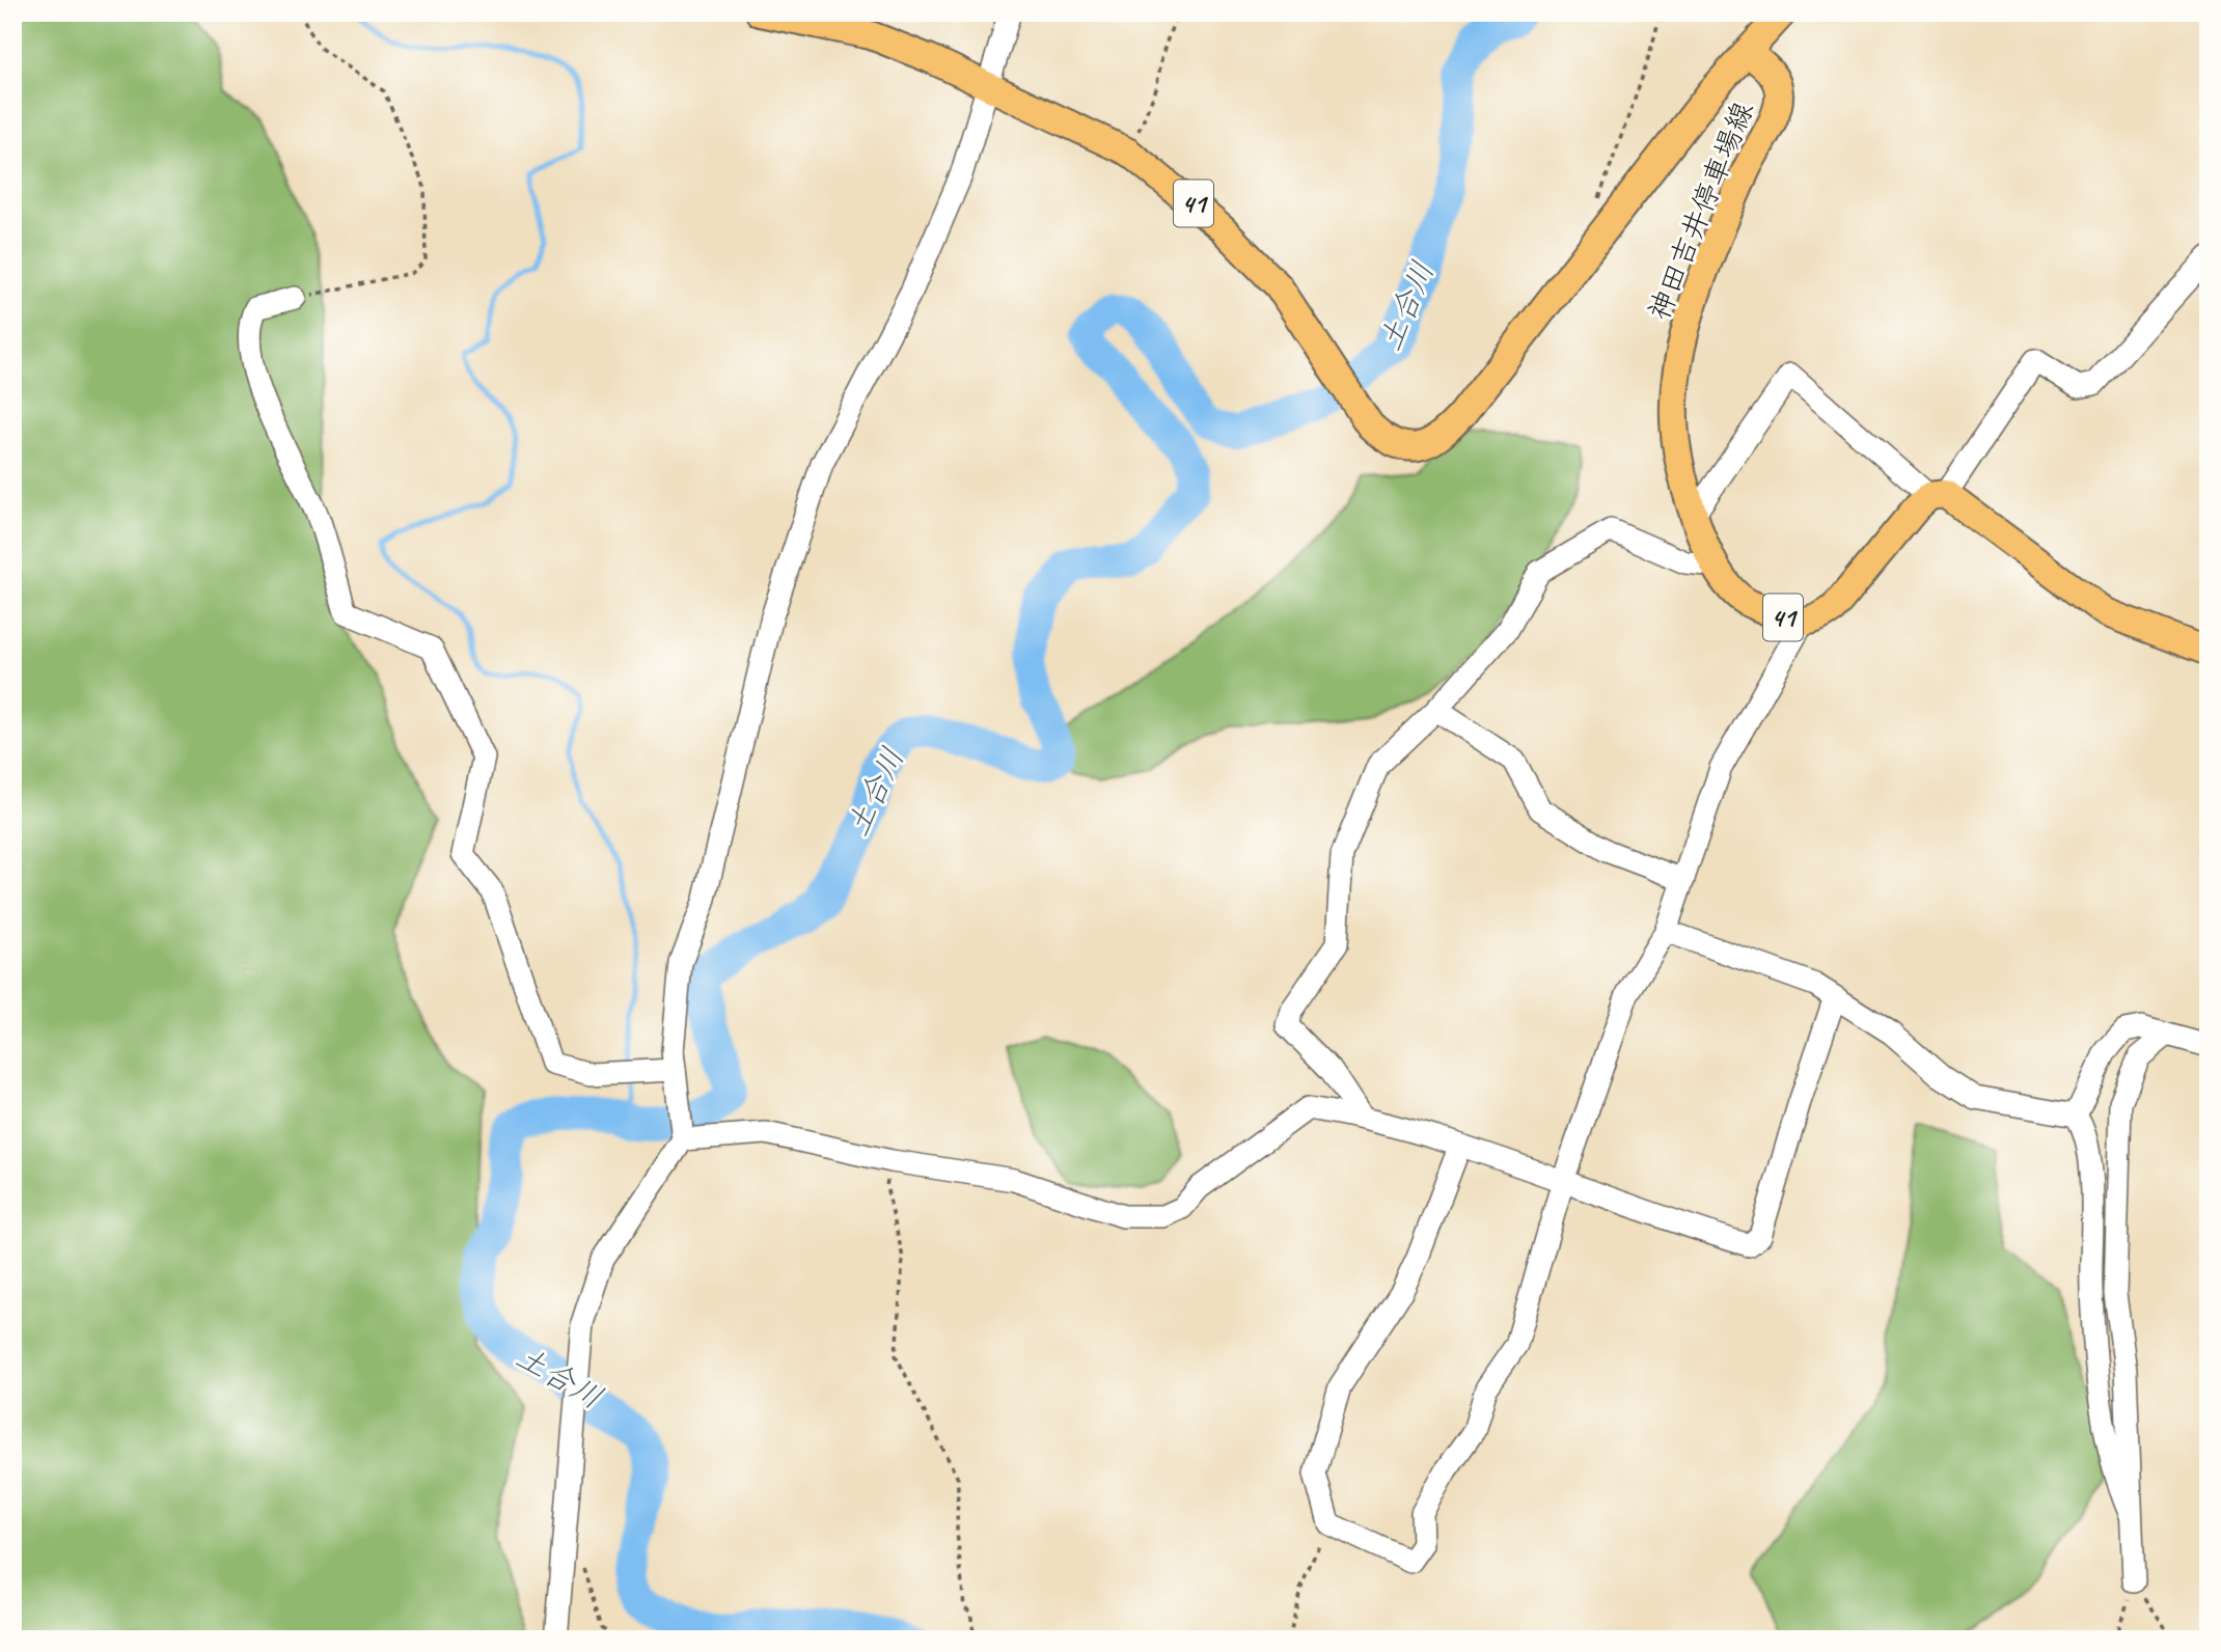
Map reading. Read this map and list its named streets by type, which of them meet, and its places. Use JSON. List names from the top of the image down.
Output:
{
  "streets": {
    "main road": ["41", "神田吉井停車場線"]
  },
  "crossings": [
    ["41", "神田吉井停車場線"]
  ],
  "water": ["土合川"]
}
